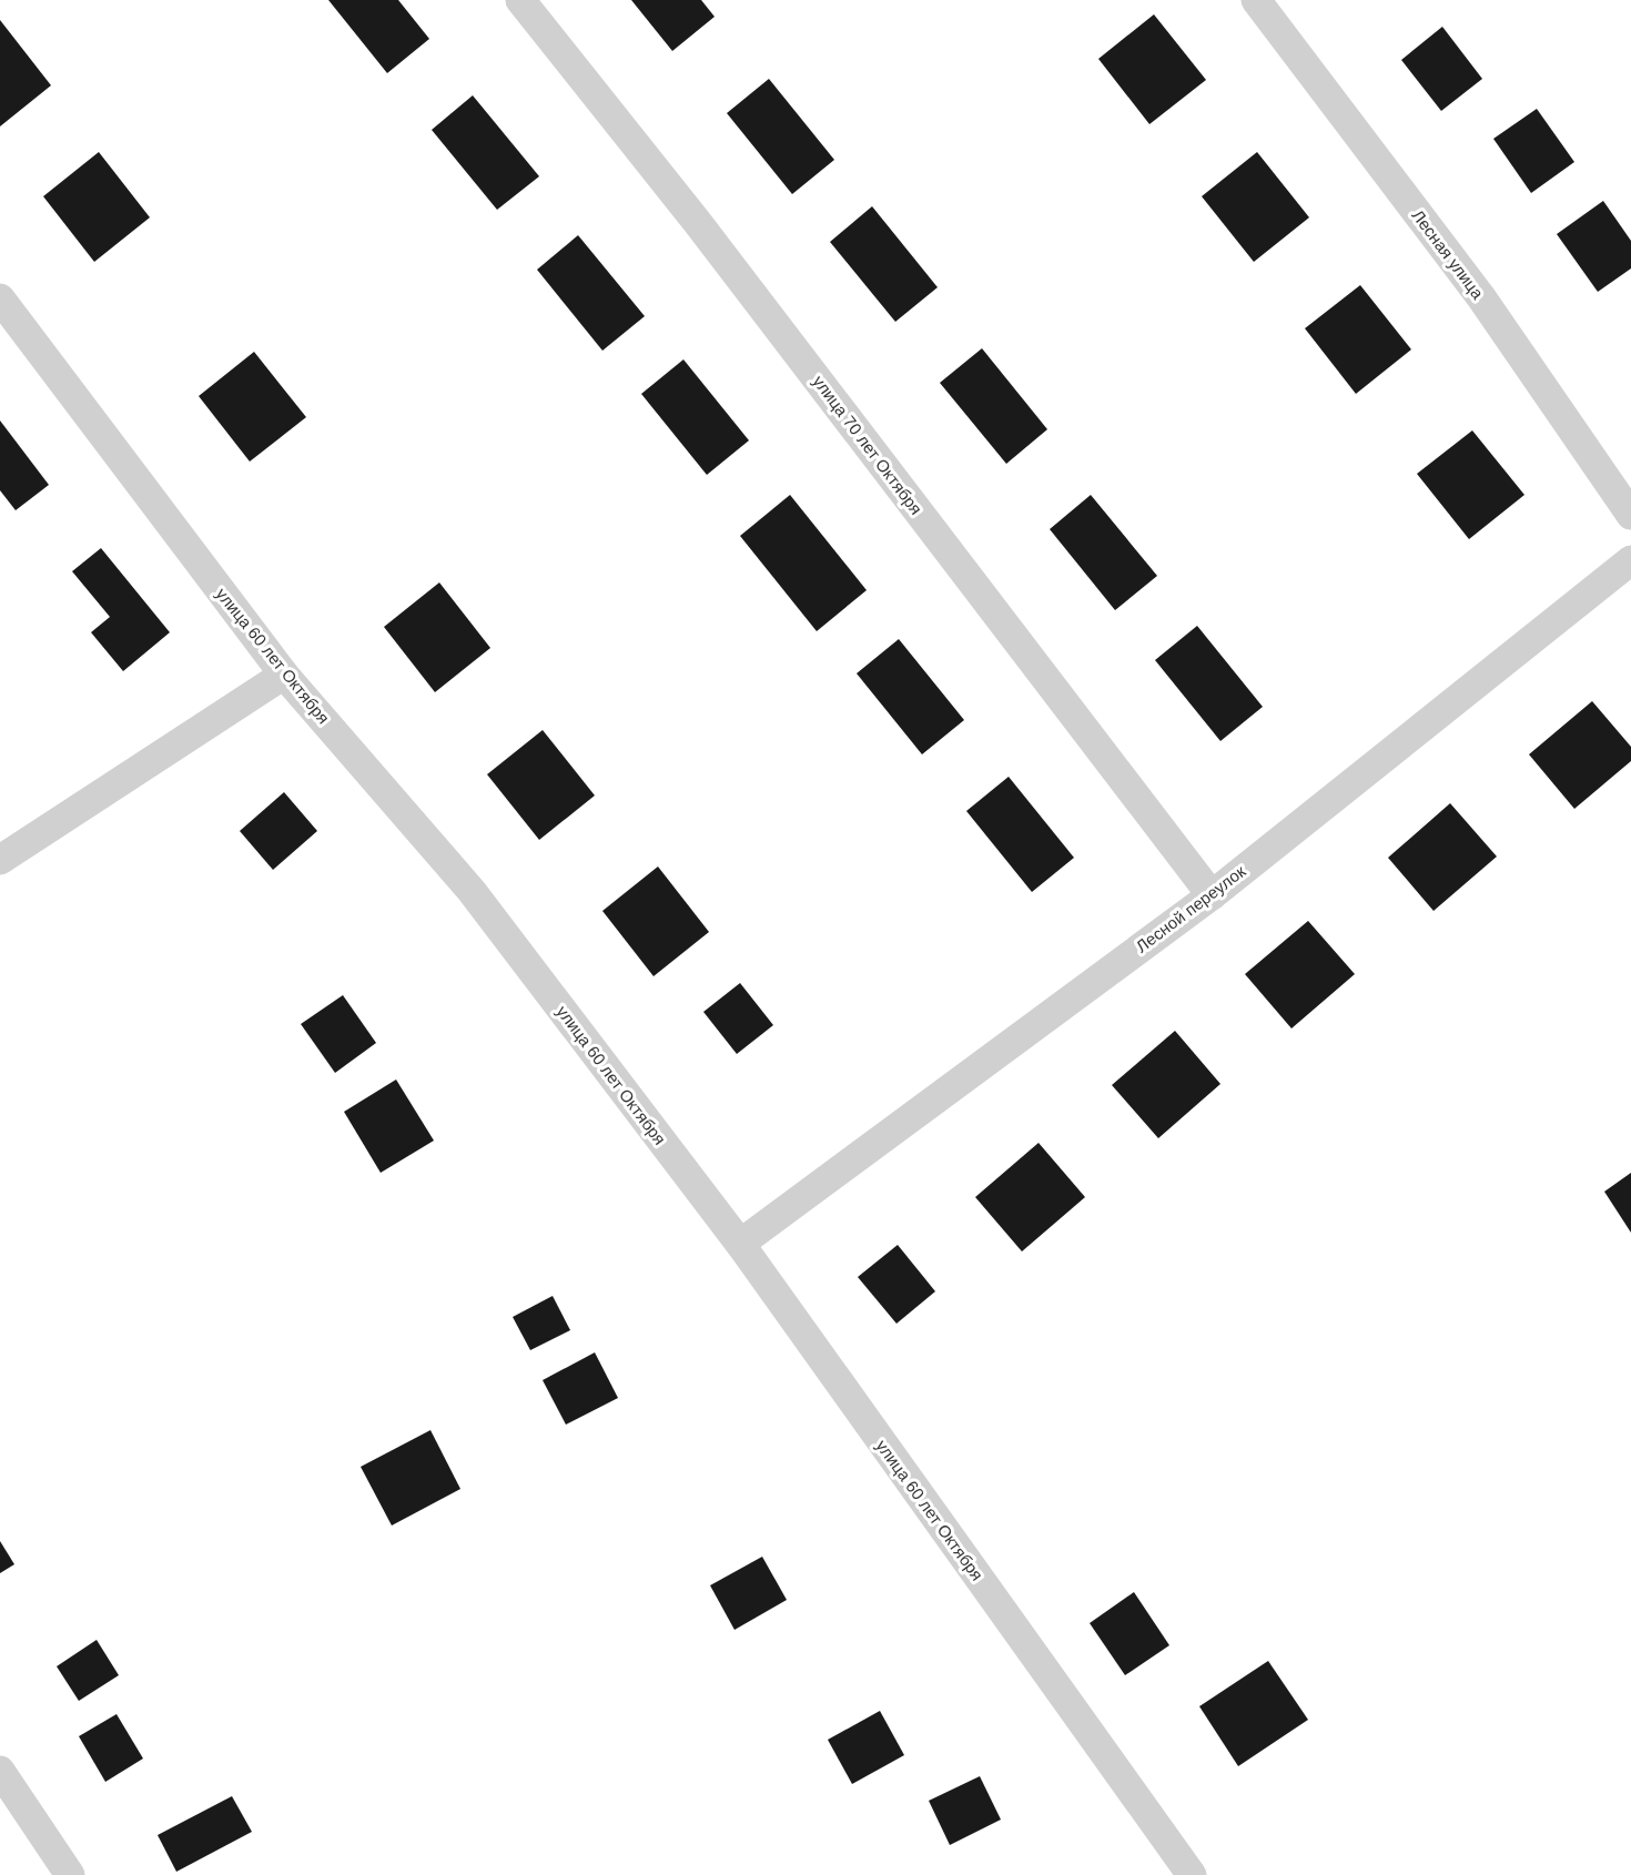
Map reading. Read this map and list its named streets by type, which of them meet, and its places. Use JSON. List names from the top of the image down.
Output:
{
  "streets": {
    "street": [
      "Лесная улица",
      "улица 70 лет Октября",
      "улица 60 лет Октября",
      "Лесной переулок"
    ]
  },
  "crossings": [
    ["улица 70 лет Октября", "Лесной переулок"],
    ["улица 60 лет Октября", "Лесной переулок"]
  ]
}
